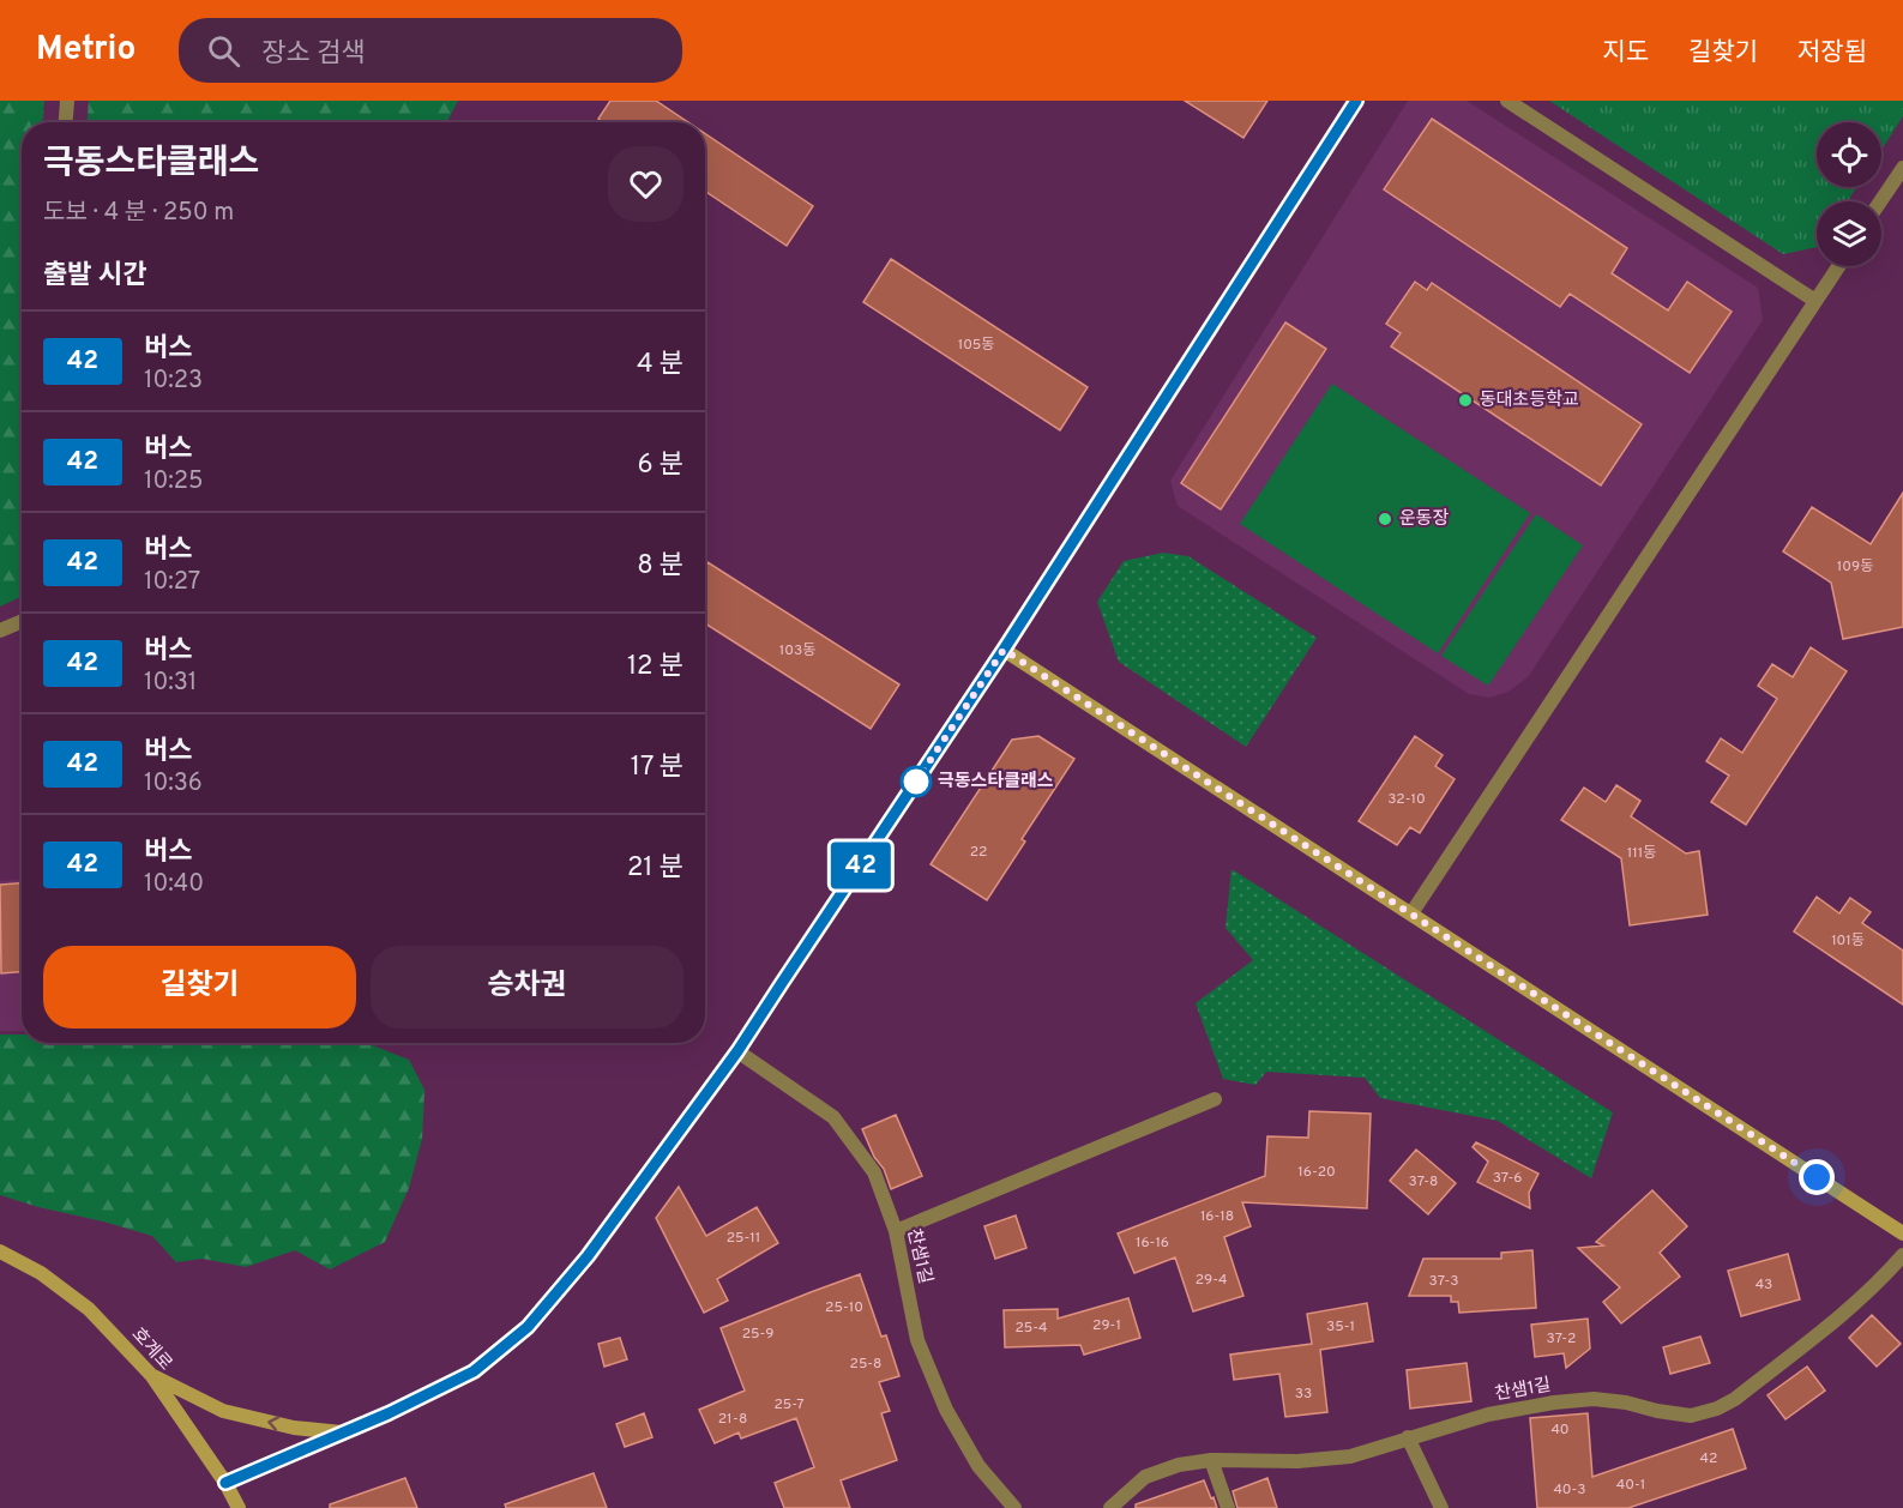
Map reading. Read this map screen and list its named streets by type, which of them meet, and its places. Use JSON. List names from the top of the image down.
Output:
{
  "streets": {
    "street": ["찬샘1길", "호계로"]
  },
  "places": ["동대초등학교", "운동장", "극동스타클래스"],
  "lines": ["bus line 42"],
  "house_numbers": [
    "105동",
    "109동",
    "103동",
    "32-10",
    "22",
    "111동",
    "101동",
    "16-20",
    "37-6",
    "37-8",
    "16-18",
    "25-11",
    "16-16",
    "29-4",
    "37-3",
    "43",
    "25-10",
    "29-1",
    "35-1",
    "25-4",
    "25-9",
    "37-2",
    "25-8",
    "33",
    "25-7",
    "21-8",
    "40",
    "42",
    "40-1",
    "40-3"
  ],
  "page": {
    "header": "Metrio",
    "search": "장소 검색",
    "nav": ["지도", "길찾기", "저장됨"],
    "on_map": "42",
    "heading": [
      ["극동스타클래스", "도보 · 4 분 · 250 m"],
      "출발 시간"
    ],
    "list": [
      {
        "mark": "42",
        "name": "버스",
        "note": "10:23",
        "value": "4 분"
      },
      {
        "mark": "42",
        "name": "버스",
        "note": "10:25",
        "value": "6 분"
      },
      {
        "mark": "42",
        "name": "버스",
        "note": "10:27",
        "value": "8 분"
      },
      {
        "mark": "42",
        "name": "버스",
        "note": "10:31",
        "value": "12 분"
      },
      {
        "mark": "42",
        "name": "버스",
        "note": "10:36",
        "value": "17 분"
      },
      {
        "mark": "42",
        "name": "버스",
        "note": "10:40",
        "value": "21 분"
      }
    ],
    "buttons": ["길찾기", "승차권"]
  }
}
